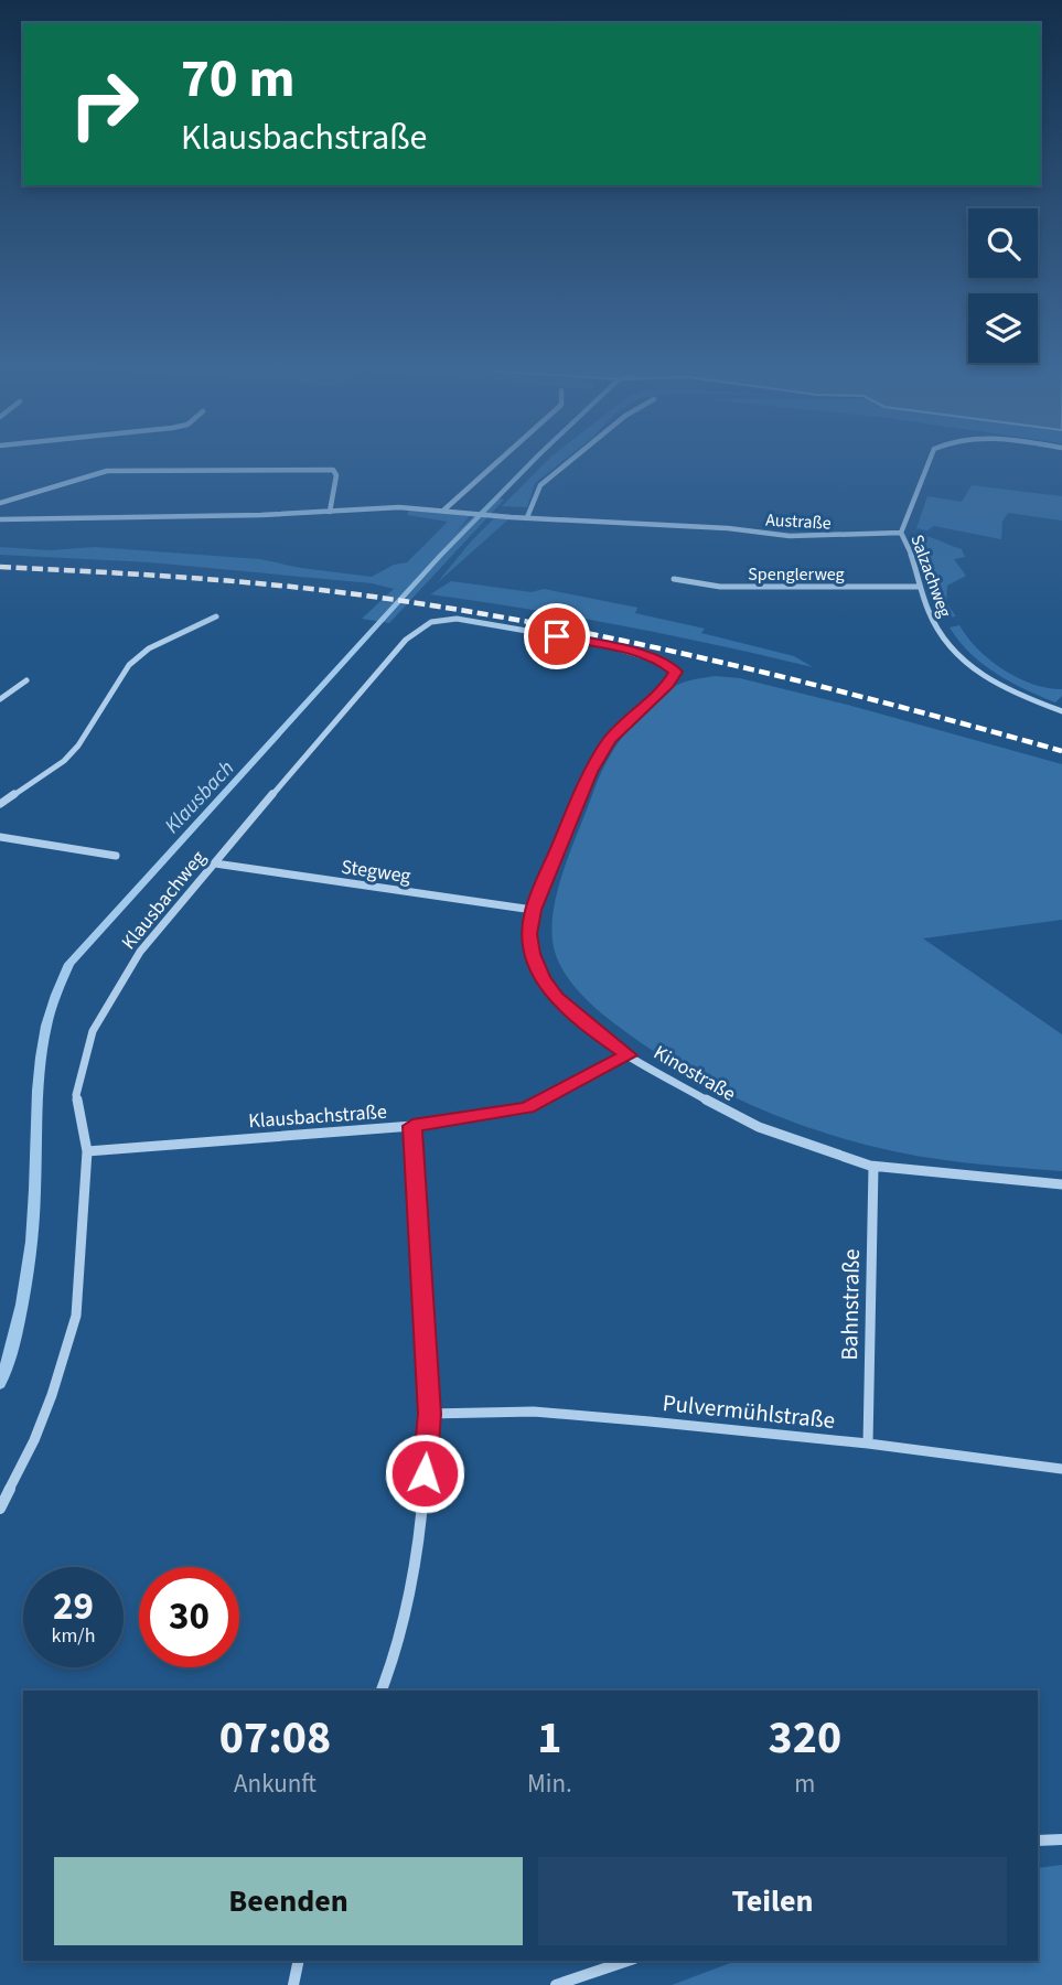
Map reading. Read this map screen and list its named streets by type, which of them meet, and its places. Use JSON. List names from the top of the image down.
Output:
{
  "streets": {
    "street": [
      "Austraße",
      "Spenglerweg",
      "Salzachweg",
      "Stegweg",
      "Klausbachweg",
      "Kinostraße",
      "Klausbachstraße",
      "Bahnstraße",
      "Pulvermühlstraße"
    ]
  },
  "crossings": [
    ["Austraße", "Salzachweg"],
    ["Spenglerweg", "Salzachweg"],
    ["Stegweg", "Klausbachweg"],
    ["Stegweg", "Kinostraße"],
    ["Klausbachweg", "Kinostraße"],
    ["Klausbachweg", "Klausbachstraße"],
    ["Kinostraße", "Klausbachstraße"],
    ["Kinostraße", "Bahnstraße"],
    ["Bahnstraße", "Pulvermühlstraße"]
  ],
  "water": ["Klausbach"],
  "page": {
    "turn": ["70 m", "Klausbachstraße"],
    "speed": "29 km/h",
    "limit": "30",
    "eta": [
      "07:08",
      "Ankunft",
      "1",
      "Min.",
      "320",
      "m"
    ],
    "buttons": ["Beenden", "Teilen"]
  }
}
